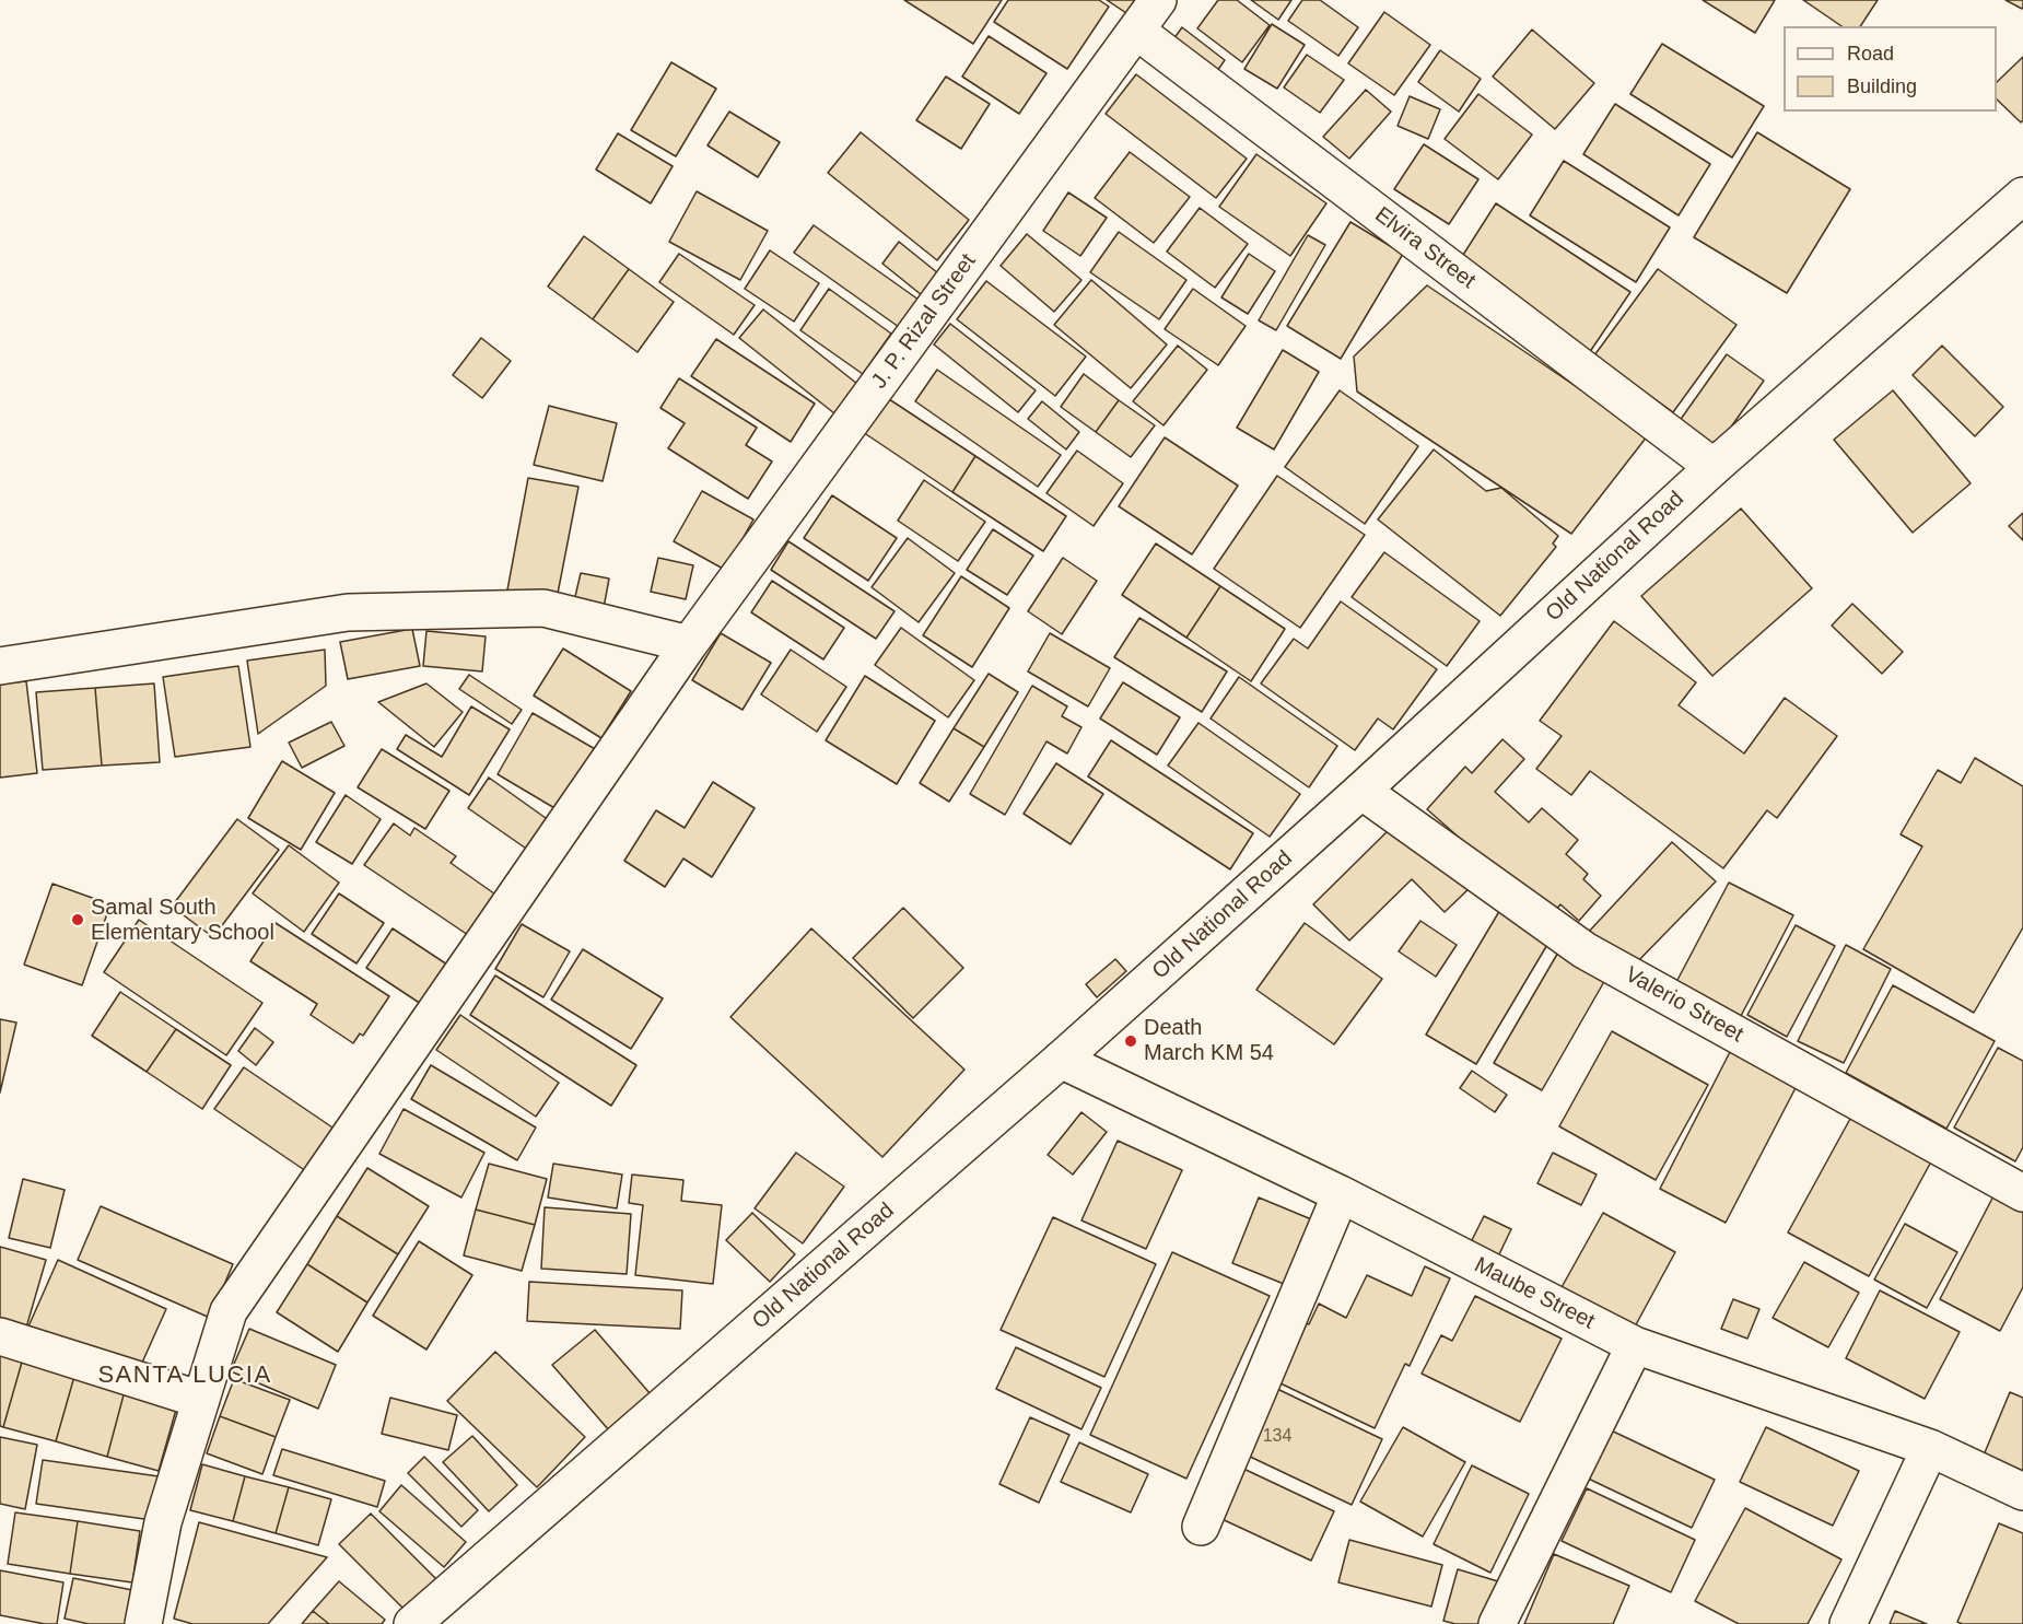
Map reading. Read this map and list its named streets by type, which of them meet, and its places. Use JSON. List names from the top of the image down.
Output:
{
  "streets": {
    "street": [
      "Elvira Street",
      "J. P. Rizal Street",
      "Old National Road",
      "Valerio Street",
      "Maube Street"
    ]
  },
  "crossings": [
    ["Elvira Street", "J. P. Rizal Street"],
    ["Elvira Street", "Old National Road"],
    ["Old National Road", "Valerio Street"],
    ["Old National Road", "Maube Street"]
  ],
  "districts": ["SANTA LUCIA"],
  "places": ["Samal South Elementary School", "Death March KM 54"],
  "house_numbers": ["134"],
  "legend": ["Road", "Building"]
}
